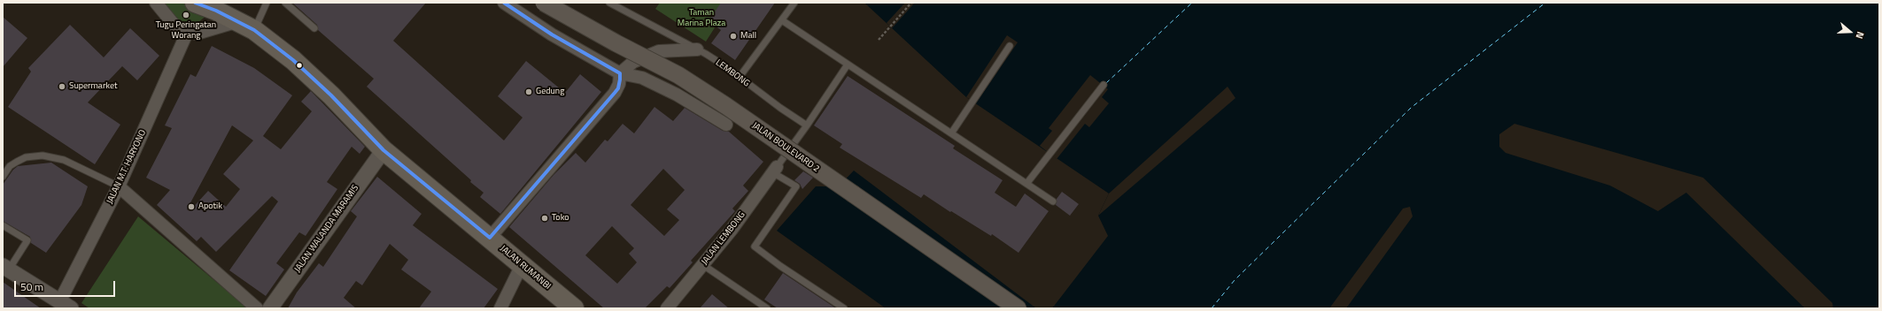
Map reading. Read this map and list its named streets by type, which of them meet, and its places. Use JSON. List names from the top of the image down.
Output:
{
  "streets": {
    "highway": ["JALAN RUMANBI"],
    "main road": ["JALAN BOULEVARD 2"],
    "street": ["JALAN M.T. HARYONO", "JALAN WALANDA MARAMIS", "JALAN LEMBONG"],
    "lane": ["LEMBONG"]
  },
  "crossings": [
    ["JALAN WALANDA MARAMIS", "JALAN RUMANBI"]
  ],
  "parks": ["Taman Marina Plaza"],
  "places": [
    "Tugu Peringatan Worang",
    "Mall",
    "Supermarket",
    "Gedung",
    "Apotik",
    "Toko"
  ],
  "scale_bar": "50 m",
  "north": "right"
}
